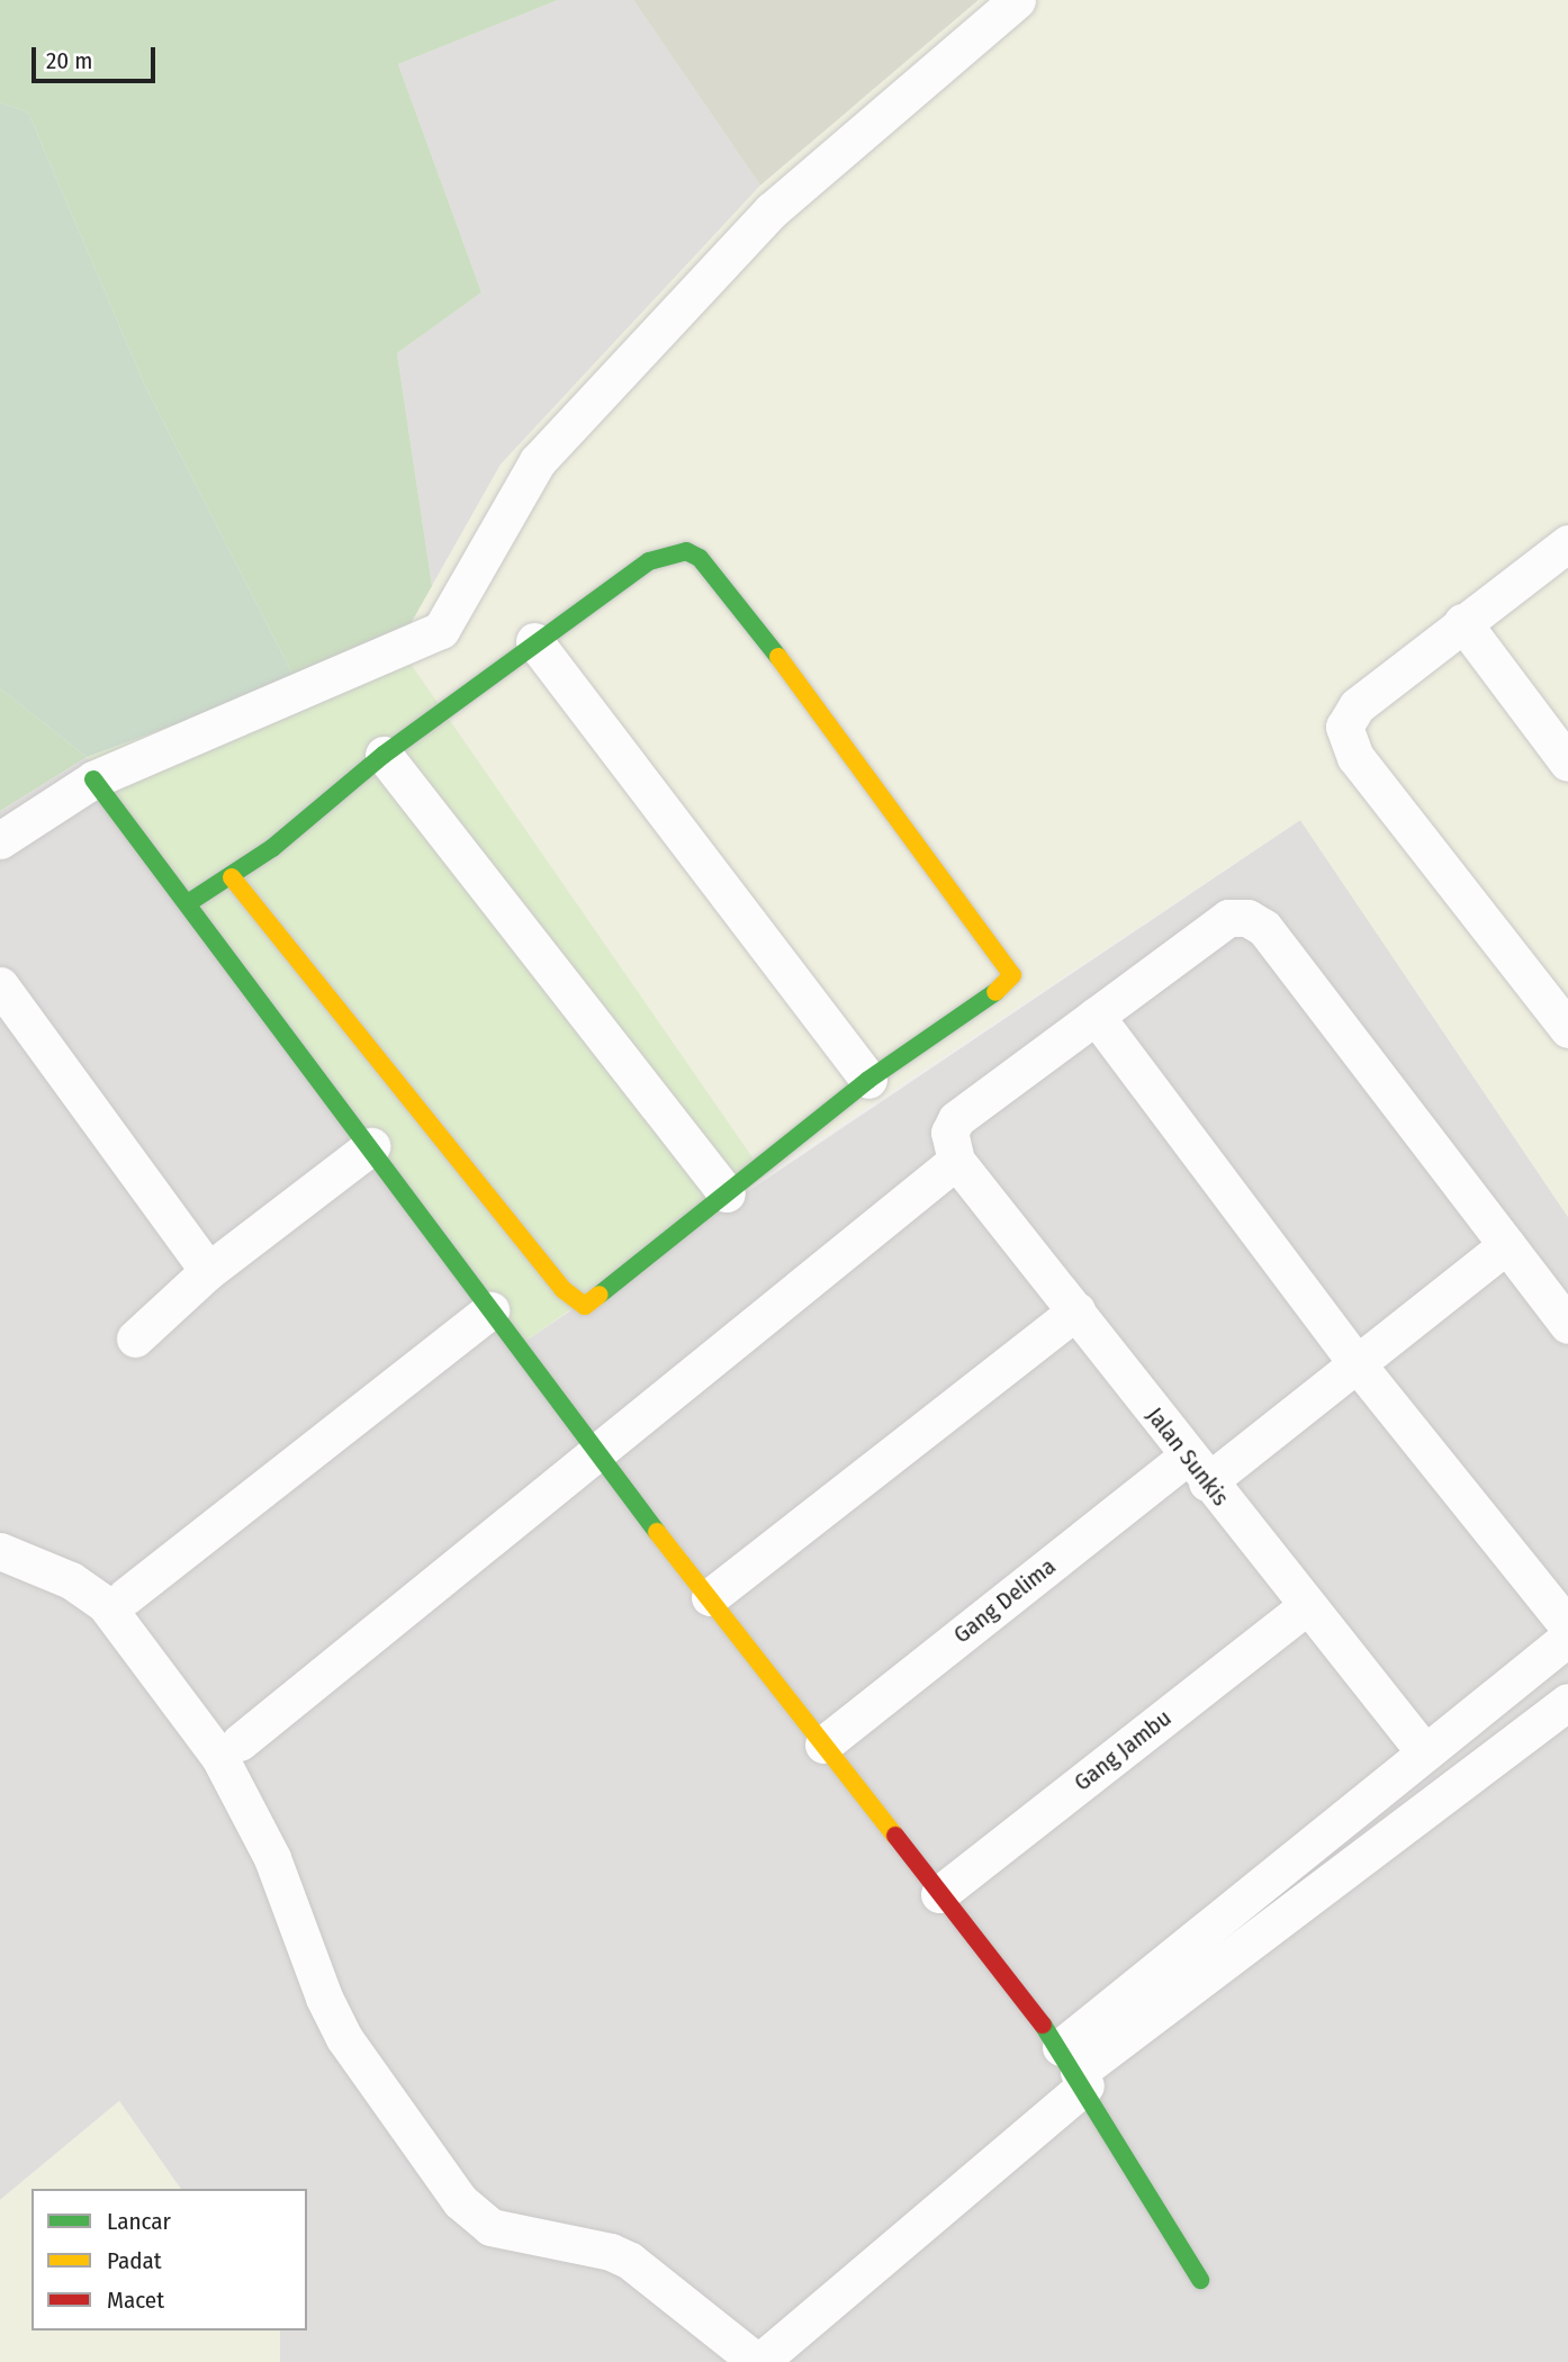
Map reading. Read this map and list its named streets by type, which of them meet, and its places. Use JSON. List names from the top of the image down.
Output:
{
  "streets": {
    "street": ["Jalan Sunkis", "Gang Delima", "Gang Jambu"]
  },
  "crossings": [
    ["Jalan Sunkis", "Gang Delima"],
    ["Jalan Sunkis", "Gang Jambu"]
  ],
  "legend": ["Lancar", "Padat", "Macet"],
  "scale_bar": "20 m"
}
